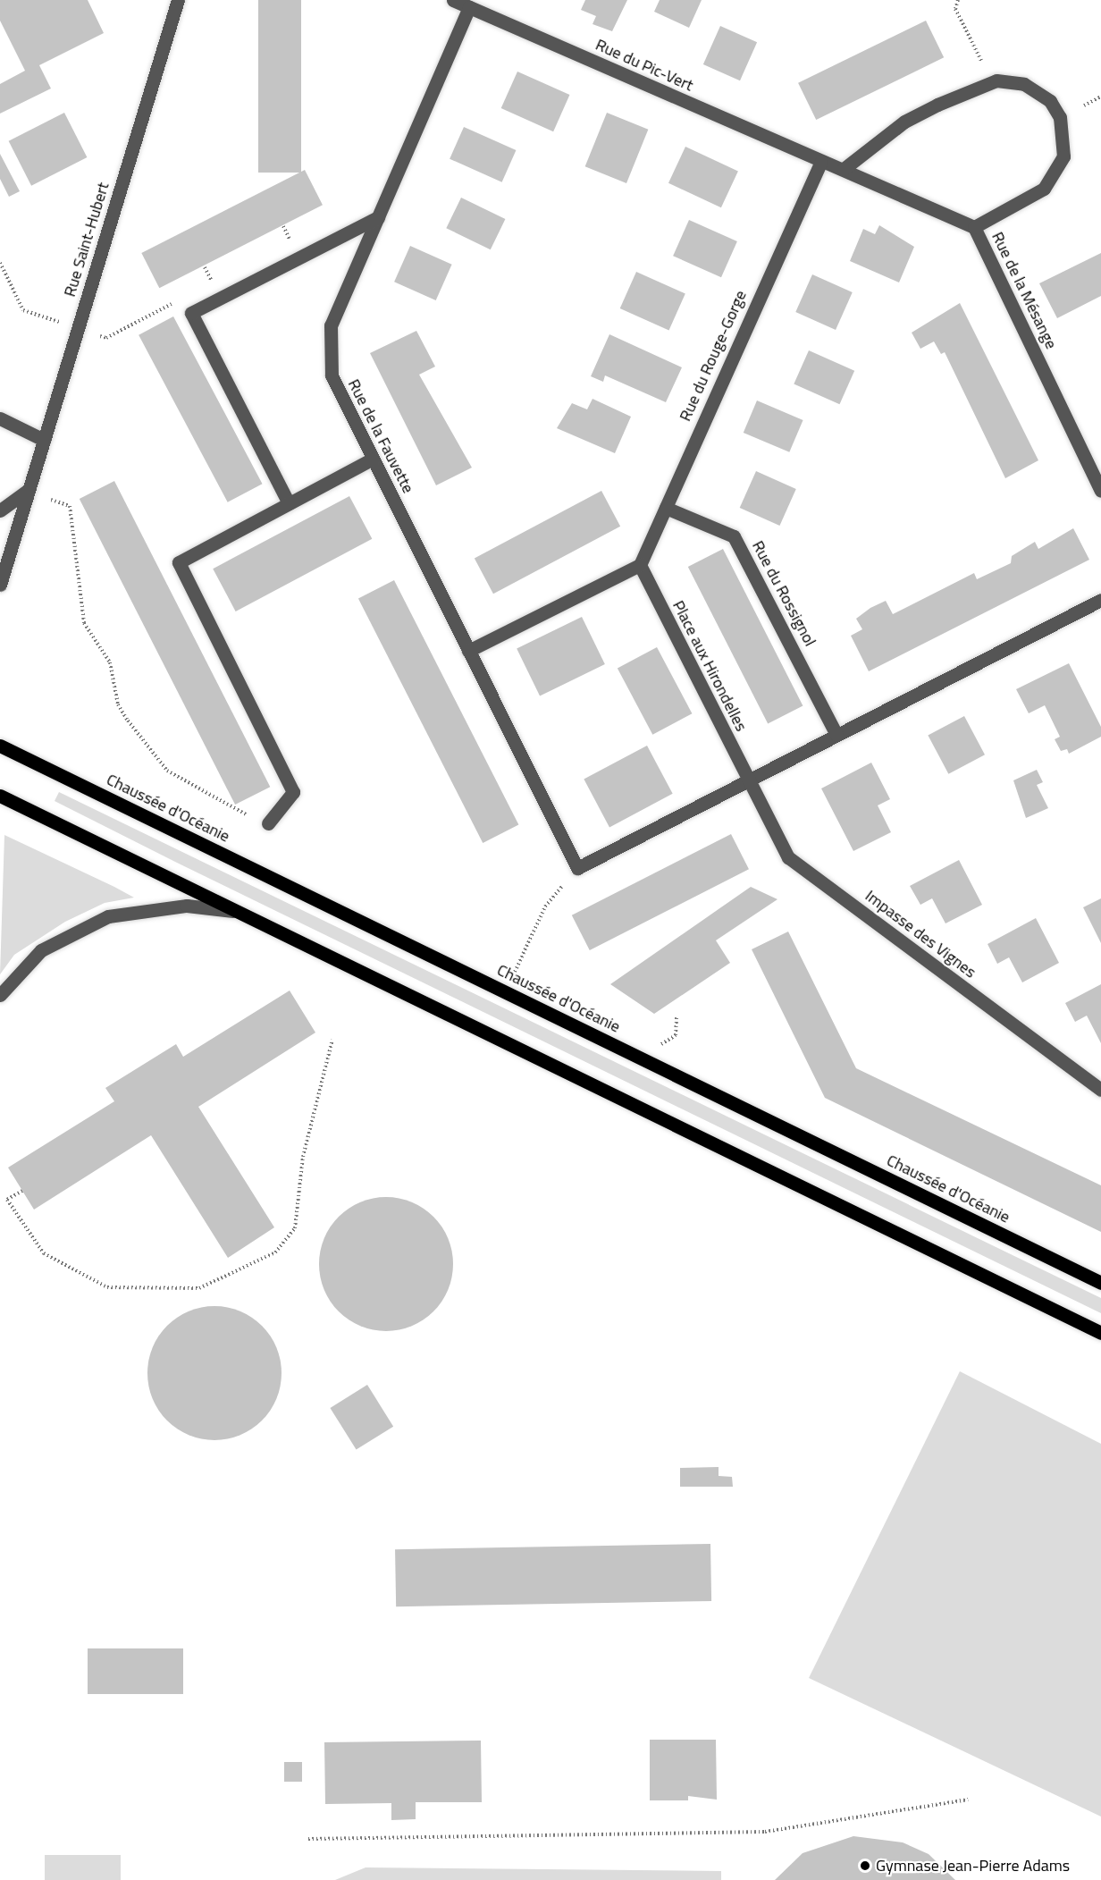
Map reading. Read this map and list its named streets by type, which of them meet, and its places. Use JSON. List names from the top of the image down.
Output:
{
  "streets": {
    "main road": ["Chaussée d'Océanie"],
    "street": [
      "Rue du Pic-Vert",
      "Rue Saint-Hubert",
      "Rue de la Mésange",
      "Rue du Rouge-Gorge",
      "Rue de la Fauvette",
      "Rue du Rossignol",
      "Place aux Hirondelles",
      "Impasse des Vignes"
    ]
  },
  "crossings": [
    ["Rue du Pic-Vert", "Rue de la Mésange"],
    ["Rue du Pic-Vert", "Rue du Rouge-Gorge"],
    ["Rue du Pic-Vert", "Rue de la Fauvette"],
    ["Rue de la Mésange", "Rue du Rouge-Gorge"],
    ["Rue du Rouge-Gorge", "Rue du Rossignol"],
    ["Rue du Rouge-Gorge", "Place aux Hirondelles"],
    ["Place aux Hirondelles", "Impasse des Vignes"]
  ],
  "places": ["Gymnase Jean-Pierre Adams"]
}
